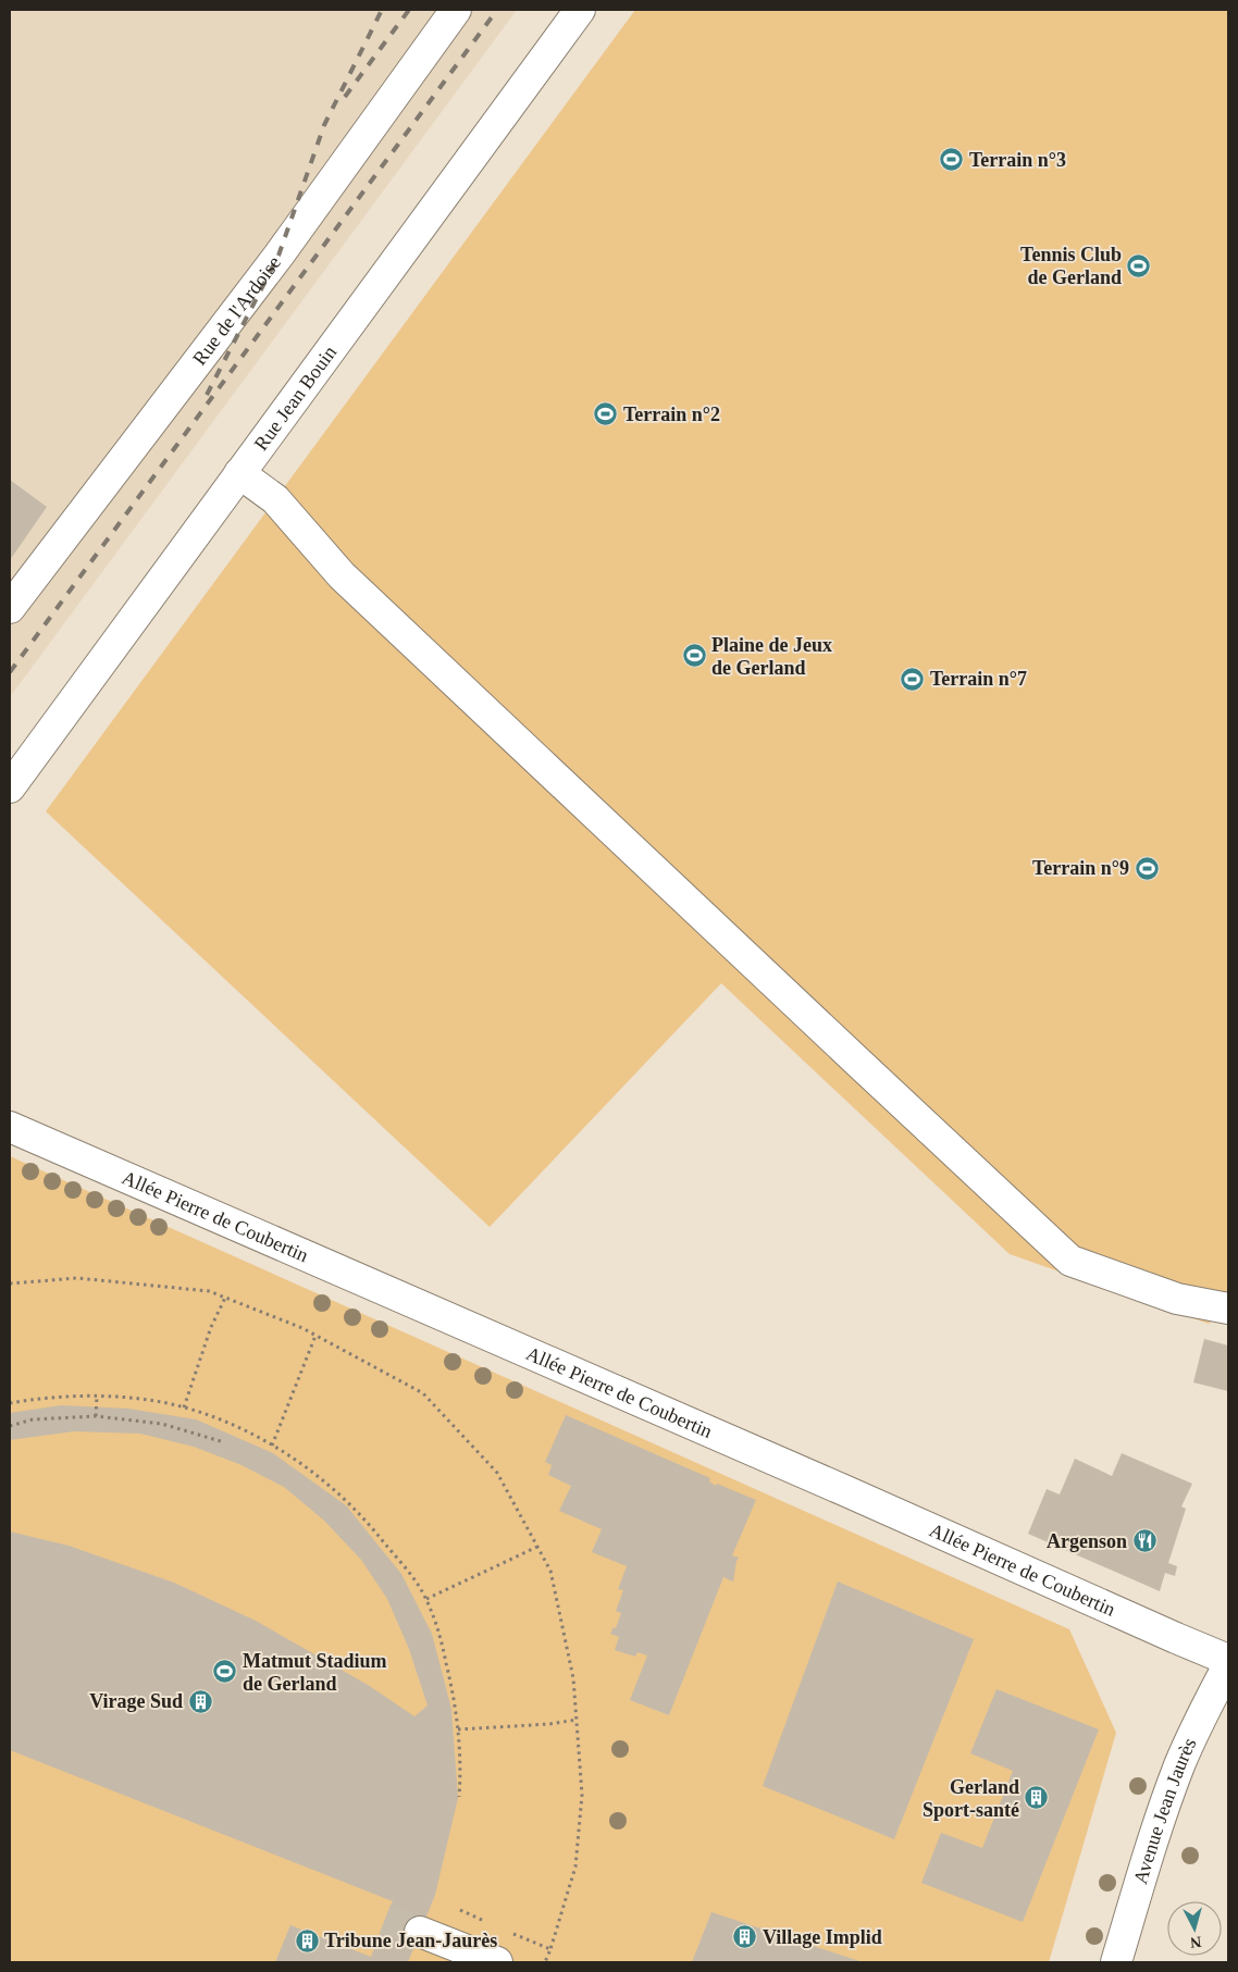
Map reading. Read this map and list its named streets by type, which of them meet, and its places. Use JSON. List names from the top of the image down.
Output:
{
  "streets": {
    "street": [
      "Rue de l'Ardoise",
      "Rue Jean Bouin",
      "Allée Pierre de Coubertin",
      "Avenue Jean Jaurès"
    ]
  },
  "places": {
    "sports": [
      "Terrain n°3",
      "Tennis Club de Gerland",
      "Terrain n°2",
      "Plaine de Jeux de Gerland",
      "Terrain n°7",
      "Terrain n°9",
      "Matmut Stadium de Gerland"
    ],
    "restaurant": ["Argenson"],
    "building": [
      "Virage Sud",
      "Gerland Sport-santé",
      "Village Implid",
      "Tribune Jean-Jaurès"
    ]
  },
  "north": "bottom"
}
